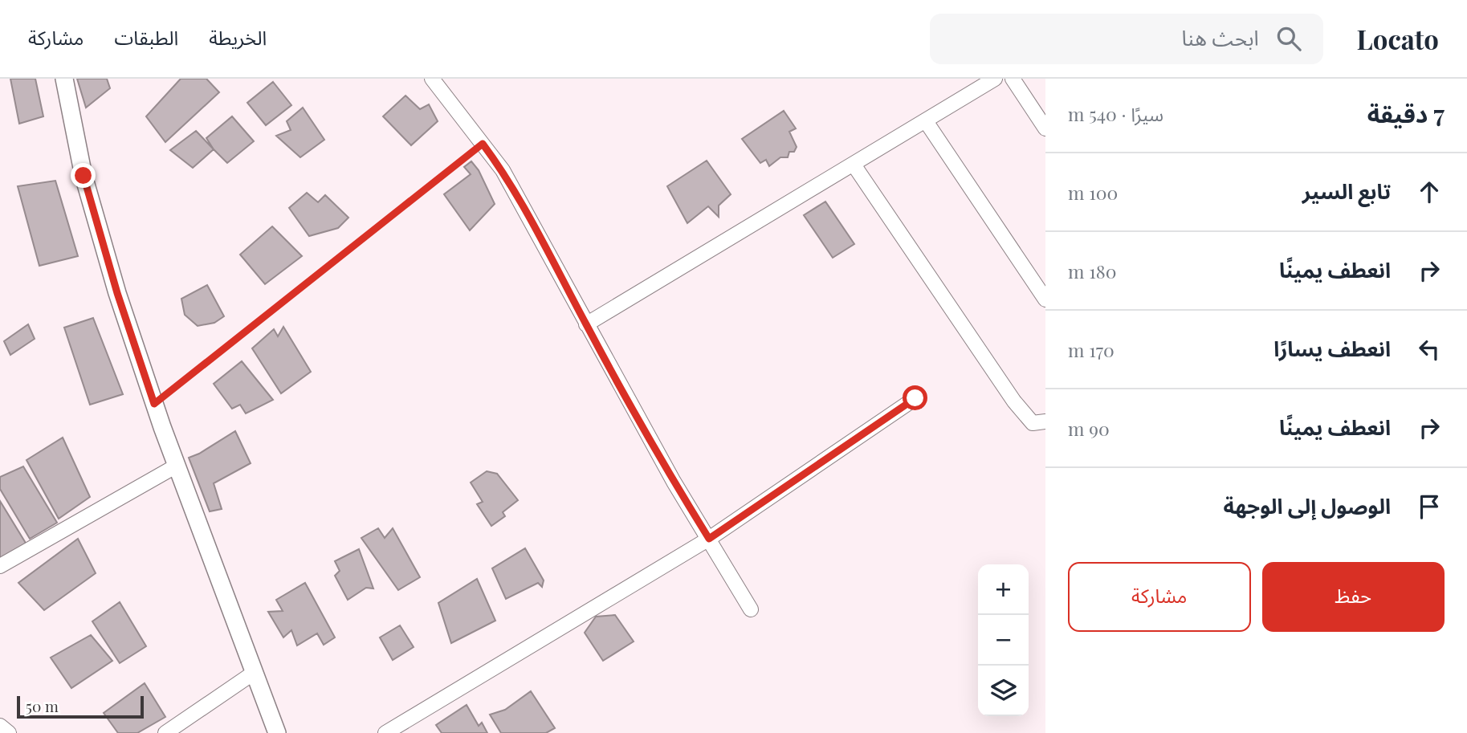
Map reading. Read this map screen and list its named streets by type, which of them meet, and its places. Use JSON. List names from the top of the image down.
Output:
{
  "scale_bar": "50 m",
  "page": {
    "header": "Locato",
    "search": "ابحث هنا",
    "nav": ["الخريطة", "الطبقات", "مشاركة"],
    "heading": ["7 دقيقة", "سيرًا · 540 m"],
    "list": [
      ["تابع السير", "100 m"],
      ["انعطف يمينًا", "180 m"],
      ["انعطف يسارًا", "170 m"],
      ["انعطف يمينًا", "90 m"],
      "الوصول إلى الوجهة"
    ],
    "buttons": ["حفظ", "مشاركة"],
    "map_buttons": ["+", "−"],
    "scale": "50 m"
  }
}
